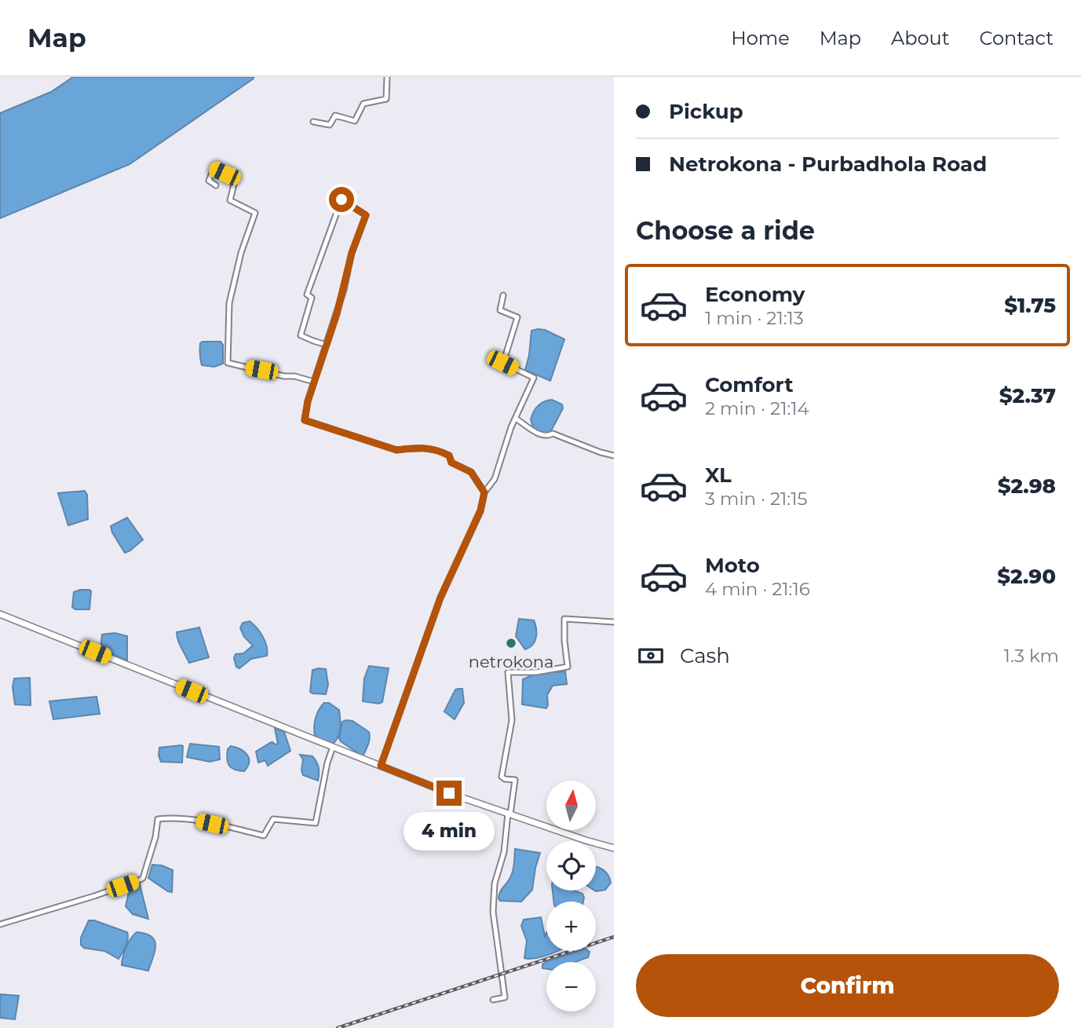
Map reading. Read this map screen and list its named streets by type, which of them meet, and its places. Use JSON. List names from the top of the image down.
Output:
{
  "places": ["netrokona"],
  "north": "top",
  "page": {
    "header": "Map",
    "nav": [
      "Home",
      "Map",
      "About",
      "Contact"
    ],
    "banner": ["Pickup", "Netrokona - Purbadhola Road"],
    "heading": "Choose a ride",
    "list": [
      {
        "name": "Economy",
        "note": "1 min · 21:13",
        "value": "$1.75"
      },
      {
        "name": "Comfort",
        "note": "2 min · 21:14",
        "value": "$2.37"
      },
      {
        "name": "XL",
        "note": "3 min · 21:15",
        "value": "$2.98"
      },
      {
        "name": "Moto",
        "note": "4 min · 21:16",
        "value": "$2.90"
      }
    ],
    "pay": ["Cash", "1.3 km"],
    "map_buttons": ["+", "−"],
    "bubble": "4 min",
    "buttons": "Confirm"
  }
}
